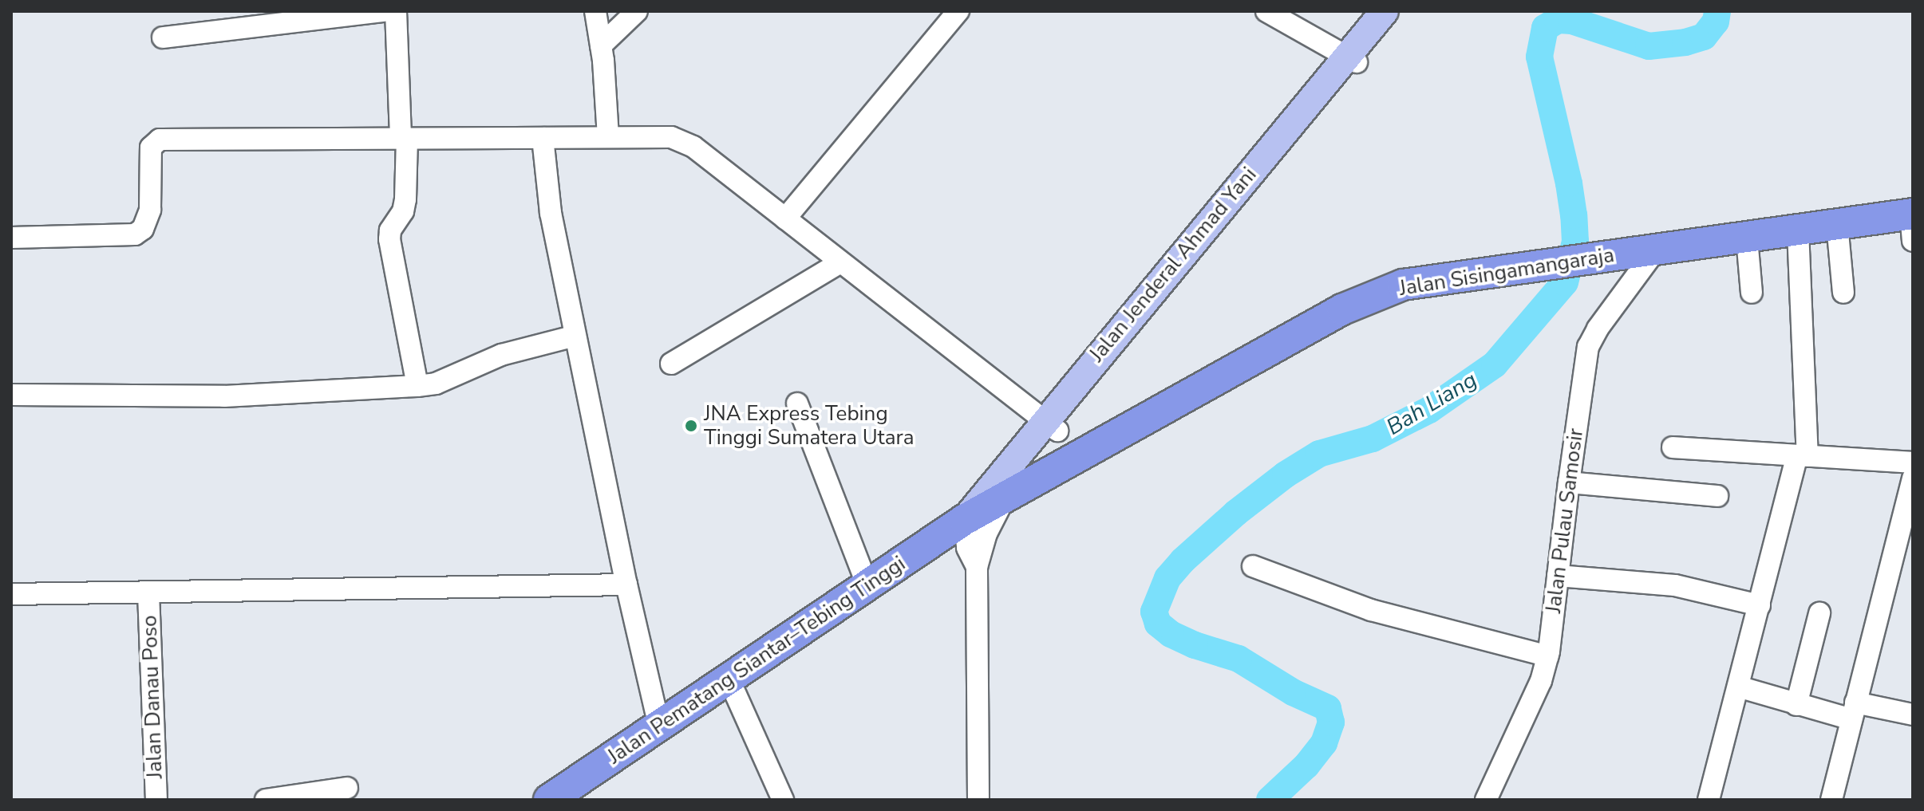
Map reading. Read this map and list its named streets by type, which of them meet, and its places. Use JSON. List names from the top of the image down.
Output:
{
  "streets": {
    "highway": ["Jalan Sisingamangaraja", "Jalan Pematang Siantar–Tebing Tinggi"],
    "main road": ["Jalan Jenderal Ahmad Yani"],
    "street": ["Jalan Pulau Samosir", "Jalan Danau Poso"]
  },
  "crossings": [
    ["Jalan Jenderal Ahmad Yani", "Jalan Sisingamangaraja"],
    ["Jalan Jenderal Ahmad Yani", "Jalan Pematang Siantar–Tebing Tinggi"],
    ["Jalan Sisingamangaraja", "Jalan Pulau Samosir"],
    ["Jalan Sisingamangaraja", "Jalan Pematang Siantar–Tebing Tinggi"]
  ],
  "water": ["Bah Liang"],
  "places": ["JNA Express Tebing Tinggi Sumatera Utara"]
}
